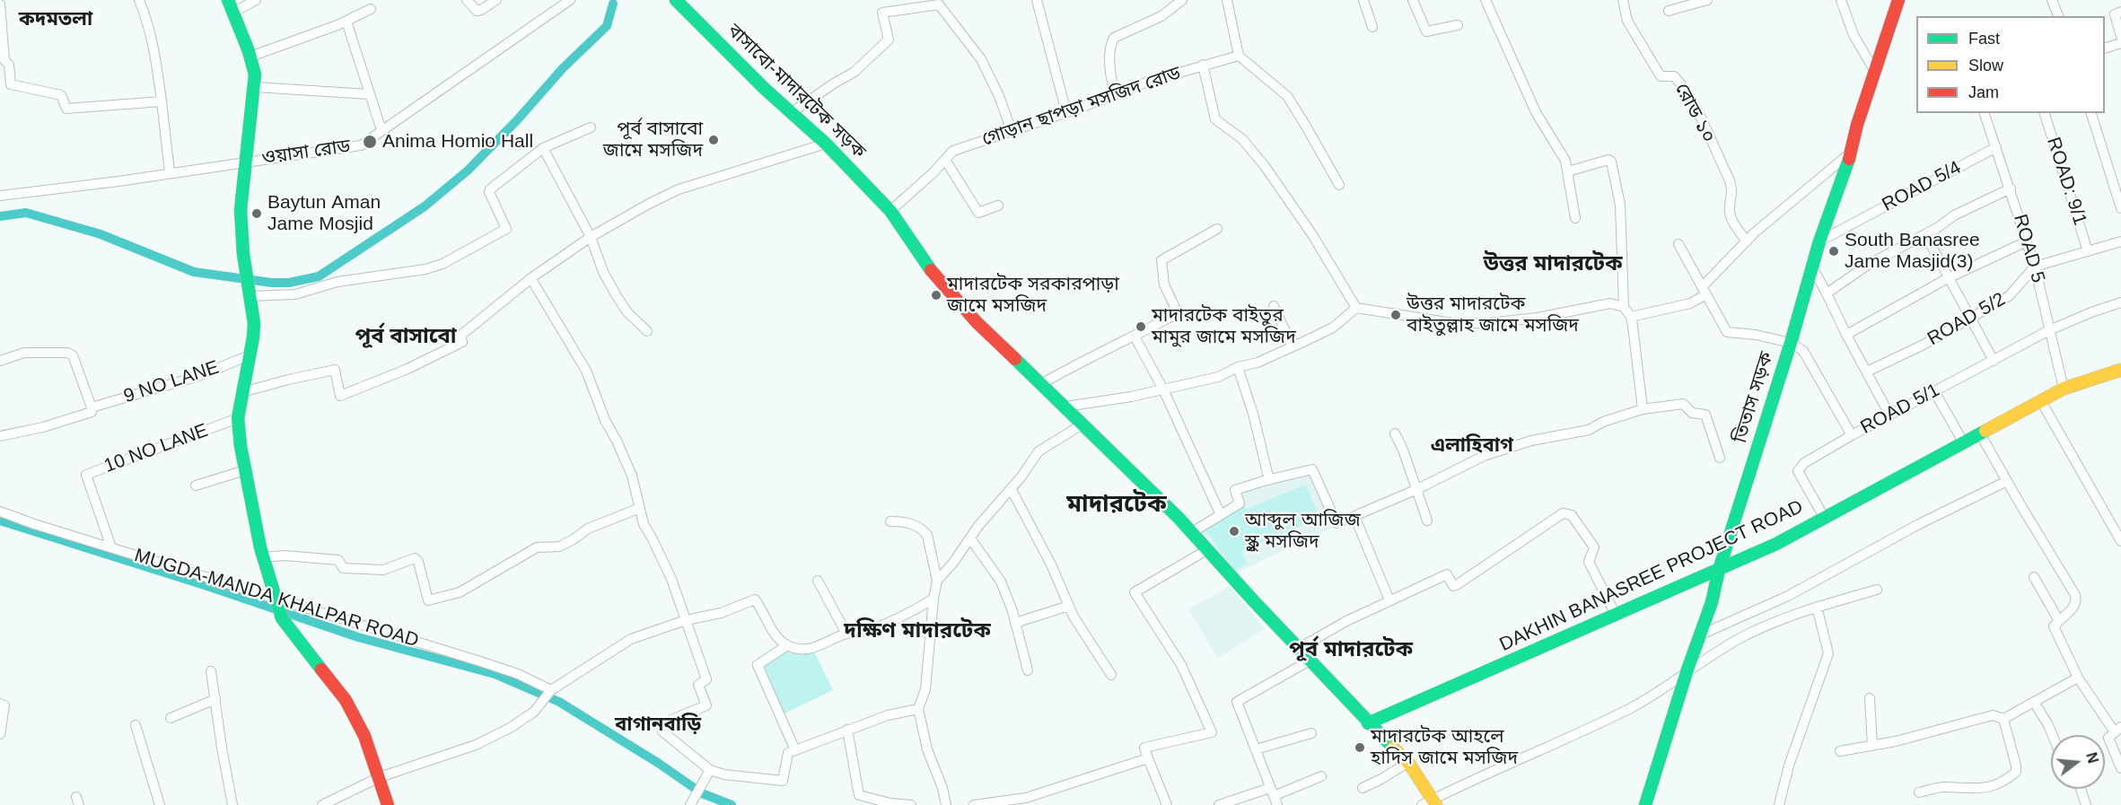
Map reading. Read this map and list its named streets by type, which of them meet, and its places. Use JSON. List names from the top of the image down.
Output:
{
  "streets": {
    "street": [
      "বাসাবো-মাদারটেক সড়ক",
      "গোড়ান ছাপড়া মসজিদ রোড",
      "রোড ১০",
      "ওয়াসা রোড",
      "ROAD: 9/1",
      "ROAD 5/4",
      "ROAD 5",
      "ROAD 5/2",
      "9 NO LANE",
      "তিতাস সড়ক",
      "ROAD 5/1",
      "10 NO LANE",
      "DAKHIN BANASREE PROJECT ROAD",
      "MUGDA-MANDA KHALPAR ROAD"
    ]
  },
  "crossings": [
    ["বাসাবো-মাদারটেক সড়ক", "গোড়ান ছাপড়া মসজিদ রোড"],
    ["বাসাবো-মাদারটেক সড়ক", "DAKHIN BANASREE PROJECT ROAD"],
    ["ROAD 5/4", "ROAD 5"],
    ["ROAD 5/4", "তিতাস সড়ক"],
    ["ROAD 5", "ROAD 5/2"],
    ["ROAD 5", "ROAD 5/1"],
    ["ROAD 5", "DAKHIN BANASREE PROJECT ROAD"],
    ["তিতাস সড়ক", "ROAD 5/1"],
    ["তিতাস সড়ক", "DAKHIN BANASREE PROJECT ROAD"],
    ["10 NO LANE", "MUGDA-MANDA KHALPAR ROAD"]
  ],
  "districts": [
    "কদমতলা",
    "উত্তর মাদারটেক",
    "পূর্ব বাসাবো",
    "এলাহিবাগ",
    "মাদারটেক",
    "দক্ষিণ মাদারটেক",
    "পূর্ব মাদারটেক",
    "বাগানবাড়ি"
  ],
  "places": [
    "পূর্ব বাসাবো জামে মসজিদ",
    "Anima Homio Hall",
    "Baytun Aman Jame Mosjid",
    "South Banasree Jame Masjid(3)",
    "মাদারটেক সরকারপাড়া জামে মসজিদ",
    "উত্তর মাদারটেক বাইতুল্লাহ জামে মসজিদ",
    "মাদারটেক বাইতুর মামুর জামে মসজিদ",
    "আব্দুল আজিজ স্কুল মসজিদ",
    "মাদারটেক আহলে হাদিস জামে মসজিদ"
  ],
  "legend": ["Fast", "Slow", "Jam"],
  "north": "right"
}
